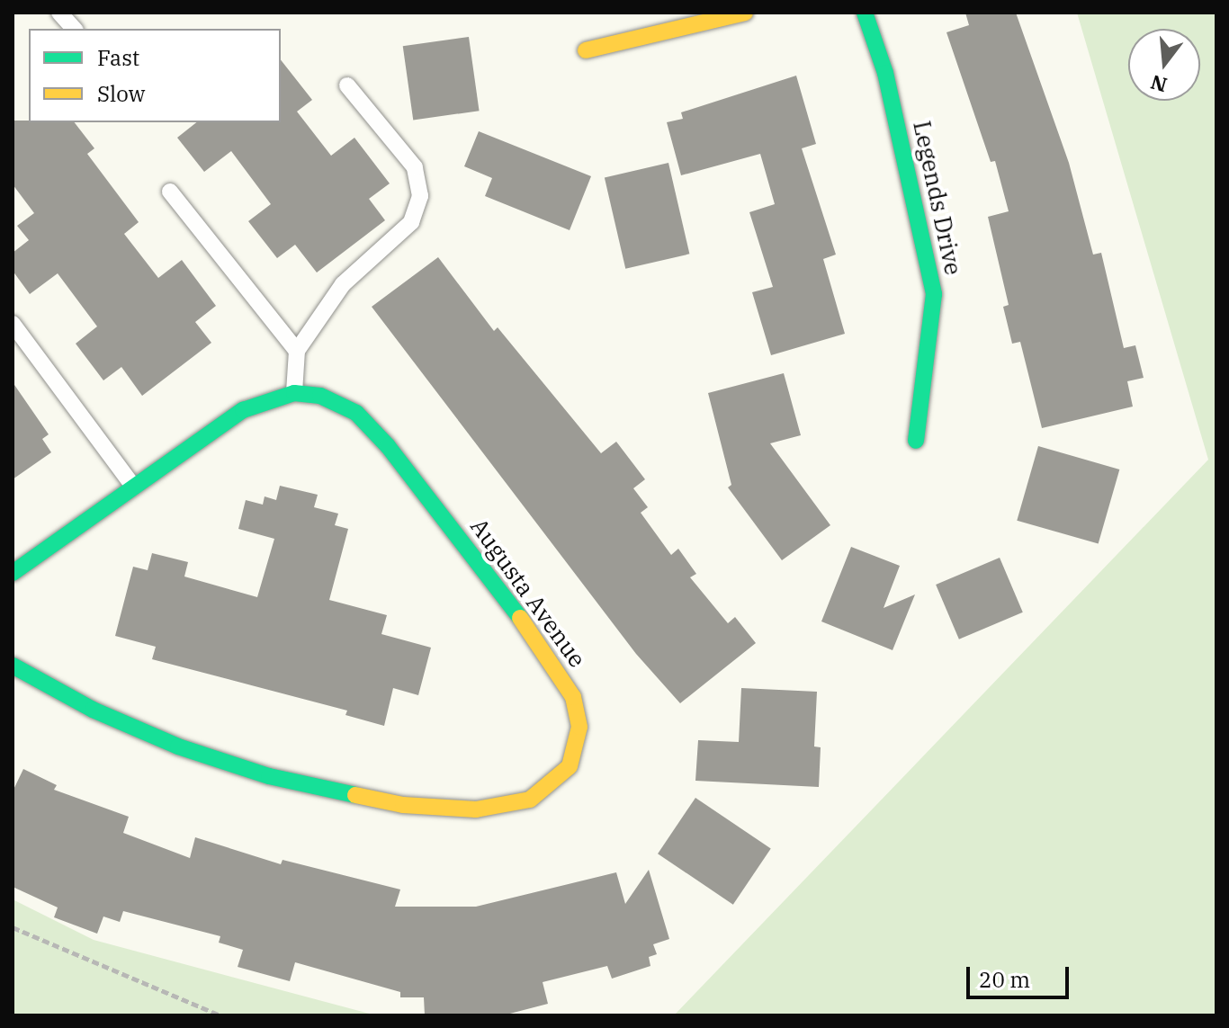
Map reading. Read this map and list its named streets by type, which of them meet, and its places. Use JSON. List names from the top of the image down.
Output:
{
  "streets": {
    "street": ["Legends Drive", "Augusta Avenue"]
  },
  "legend": ["Fast", "Slow"],
  "scale_bar": "20 m",
  "north": "bottom"
}
